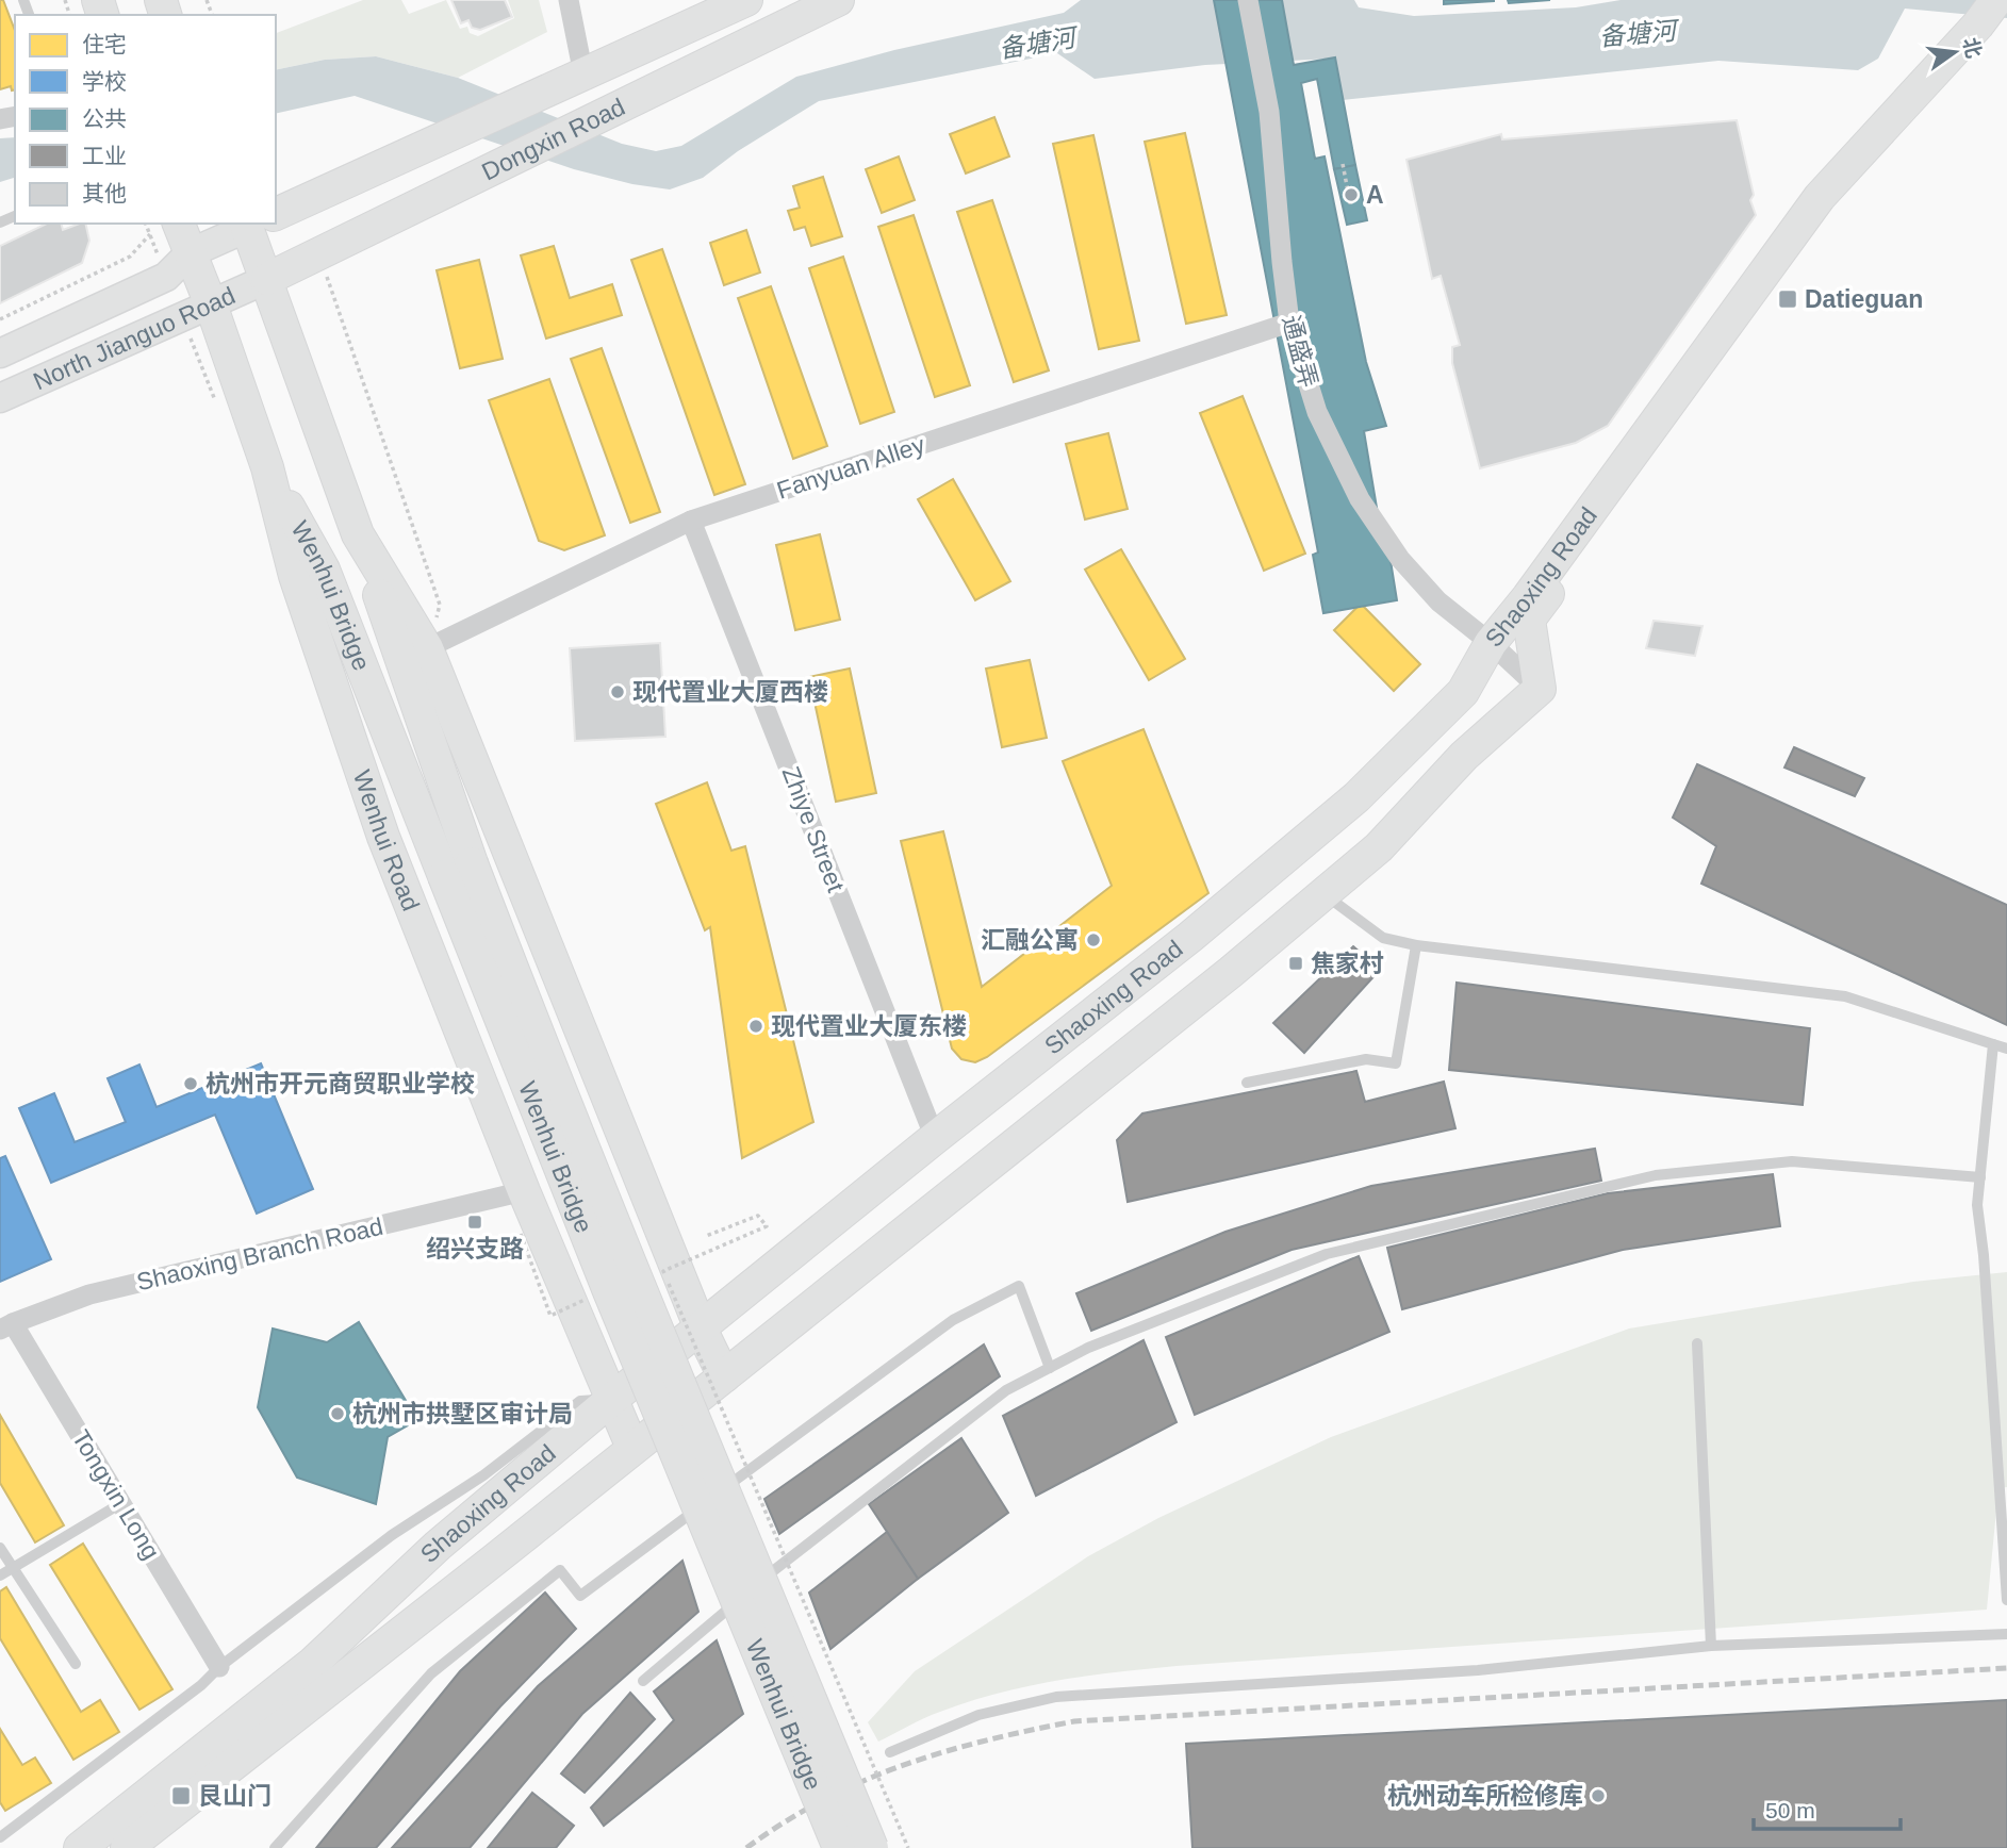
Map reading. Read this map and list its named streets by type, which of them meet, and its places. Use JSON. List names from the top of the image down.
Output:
{
  "streets": {
    "main road": [
      "Dongxin Road",
      "North Jianguo Road",
      "Shaoxing Road",
      "Wenhui Bridge",
      "Wenhui Road"
    ],
    "street": [
      "通盛弄",
      "Fanyuan Alley",
      "Zhiye Street",
      "Shaoxing Branch Road",
      "Tongxin Long"
    ]
  },
  "crossings": [
    ["Dongxin Road", "North Jianguo Road"],
    ["North Jianguo Road", "Wenhui Road"],
    ["通盛弄", "Fanyuan Alley"],
    ["通盛弄", "Shaoxing Road"],
    ["Fanyuan Alley", "Zhiye Street"],
    ["Shaoxing Road", "Zhiye Street"],
    ["Shaoxing Road", "Wenhui Road"],
    ["Wenhui Bridge", "Wenhui Road"],
    ["Wenhui Road", "Shaoxing Branch Road"],
    ["Shaoxing Branch Road", "Tongxin Long"]
  ],
  "water": ["备塘河"],
  "places": {
    "other": [
      "A",
      "现代置业大厦西楼",
      "汇融公寓",
      "现代置业大厦东楼",
      "杭州市开元商贸职业学校",
      "杭州市拱墅区审计局",
      "杭州动车所检修库"
    ],
    "transit": [
      "Datieguan",
      "焦家村",
      "绍兴支路",
      "艮山门"
    ]
  },
  "legend": [
    "住宅",
    "学校",
    "公共",
    "工业",
    "其他"
  ],
  "scale_bar": "50 m",
  "north": "right"
}
